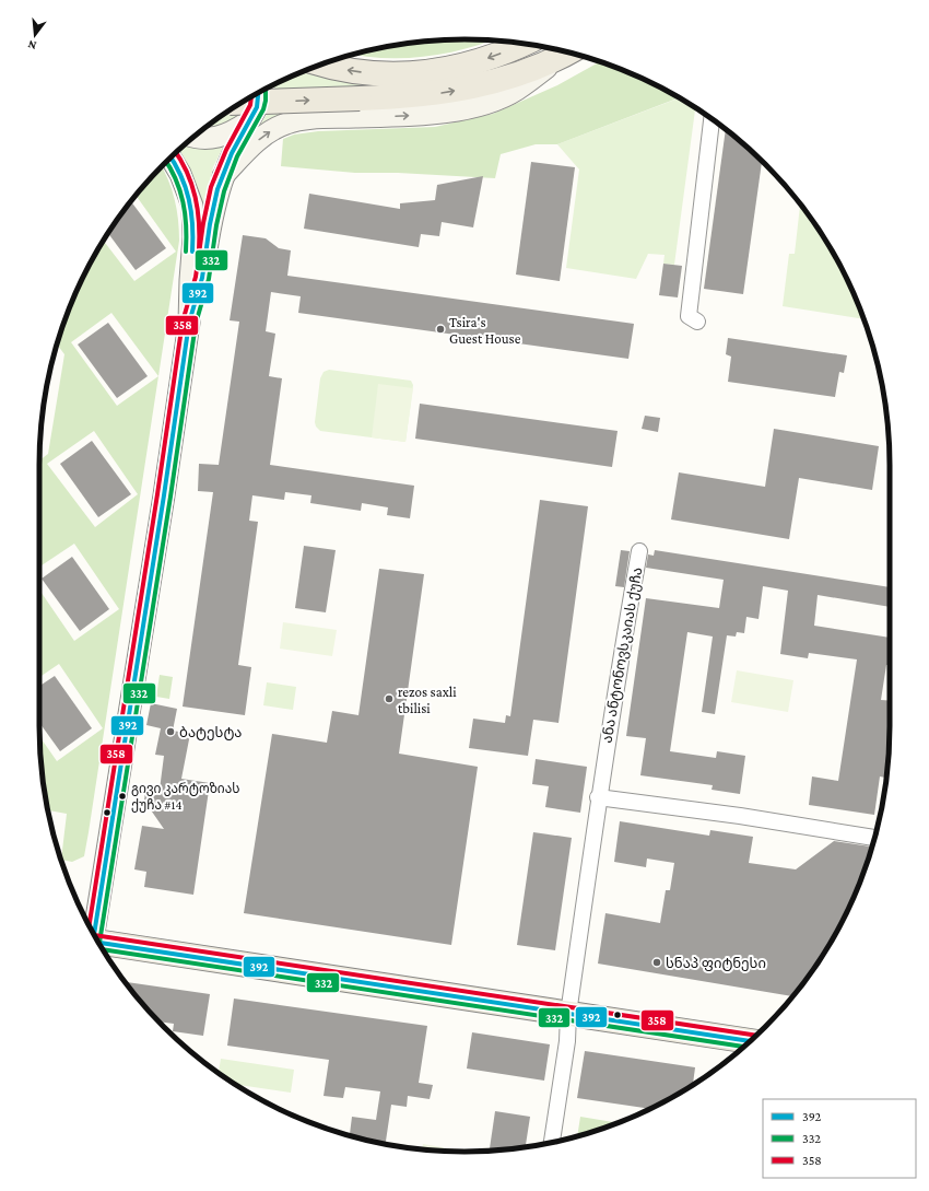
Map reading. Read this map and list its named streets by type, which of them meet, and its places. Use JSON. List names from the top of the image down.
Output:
{
  "streets": {
    "street": ["ანა ანტონოვსკაიას ქუჩა"]
  },
  "places": [
    "Tsira's Guest House",
    "rezos saxli tbilisi",
    "ბატესტა",
    "გივი კარტოზიას ქუჩა #14",
    "სნაპ ფიტნესი"
  ],
  "lines": ["transit line 332", "transit line 392", "transit line 358"],
  "legend": ["392", "332", "358"],
  "north": "bottom"
}
